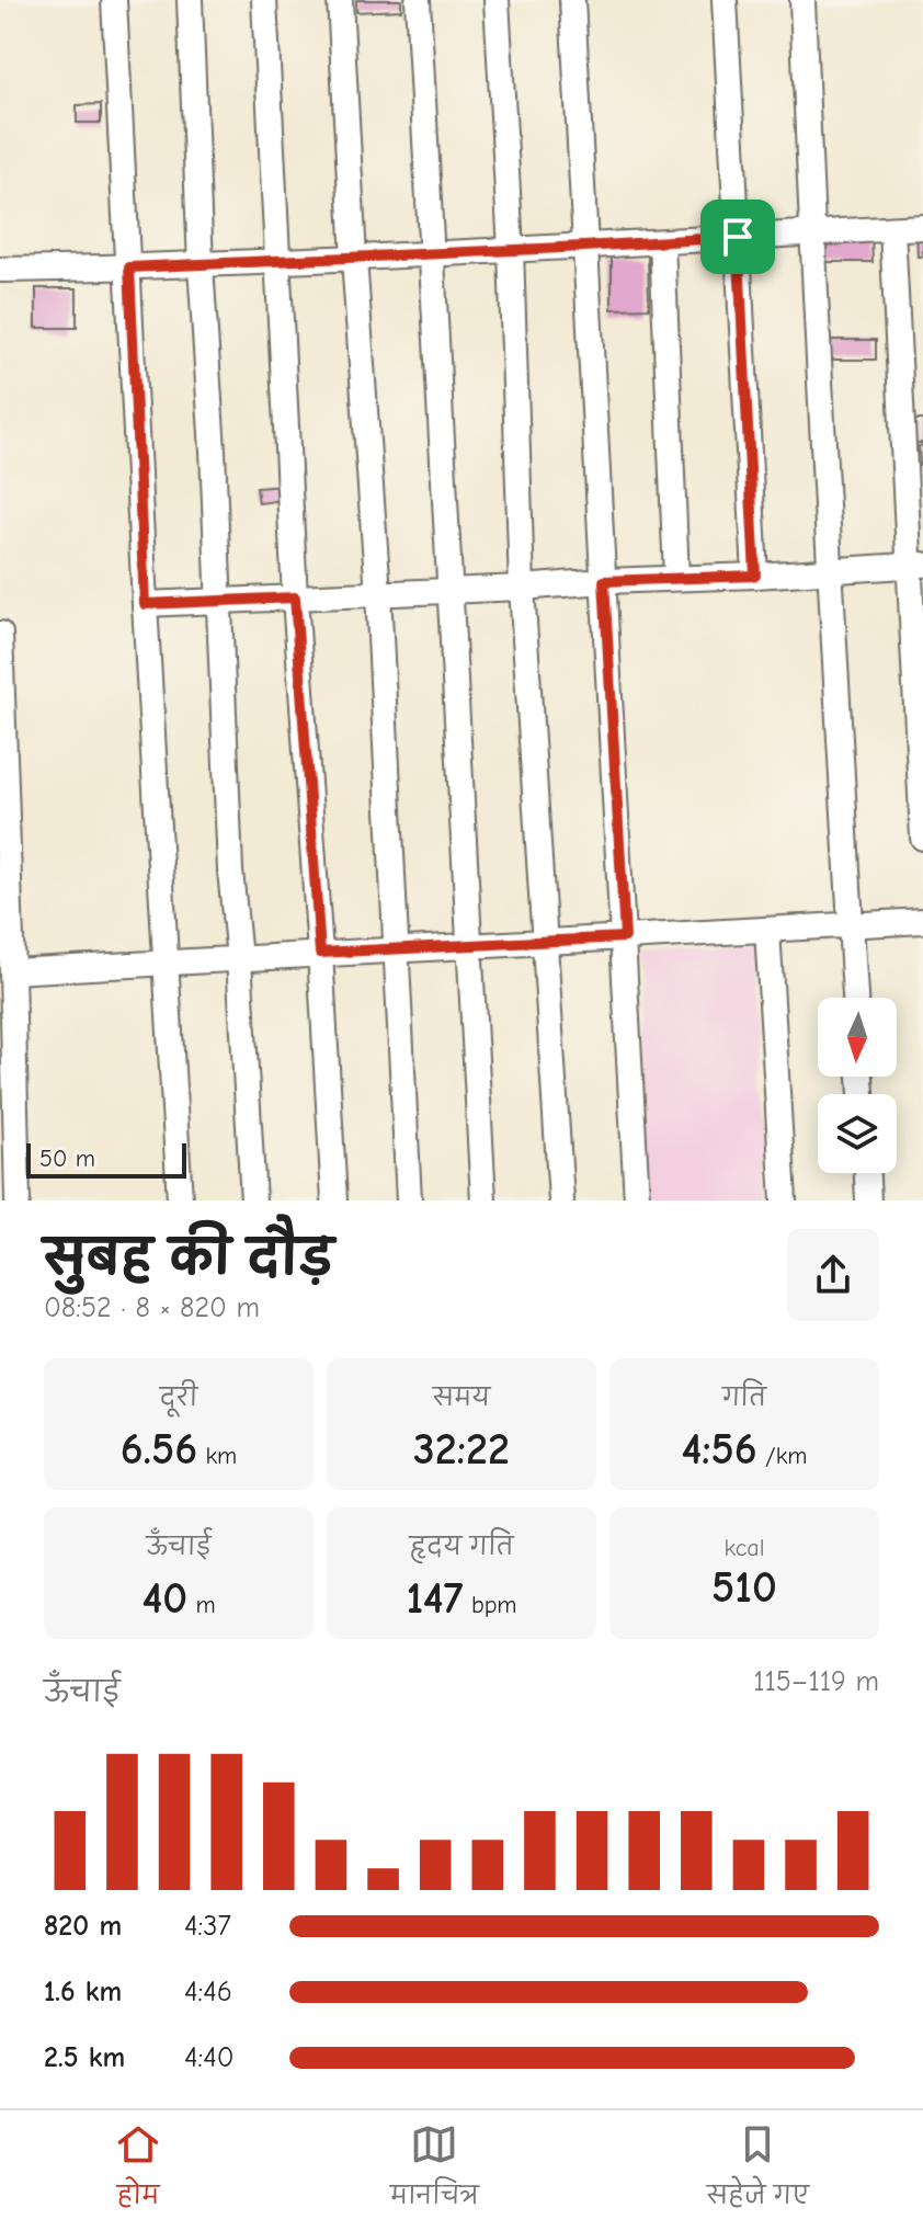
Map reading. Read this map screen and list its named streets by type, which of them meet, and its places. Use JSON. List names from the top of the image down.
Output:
{
  "scale_bar": "50 m",
  "north": "bottom",
  "page": {
    "scale": "50 m",
    "heading": ["सुबह की दौड़", "08:52 · 8 × 820 m"],
    "stats": [
      ["दूरी", "6.56 km"],
      ["समय", "32:22"],
      ["गति", "4:56 /km"],
      ["ऊँचाई", "40 m"],
      ["हृदय गति", "147 bpm"],
      ["kcal", "510"]
    ],
    "chart": ["ऊँचाई", "115–119 m"],
    "list": [
      {
        "name": "820 m",
        "note": "4:37"
      },
      {
        "name": "1.6 km",
        "note": "4:46"
      },
      {
        "name": "2.5 km",
        "note": "4:40"
      }
    ],
    "tabs": ["होम", "मानचित्र", "सहेजे गए"]
  }
}
